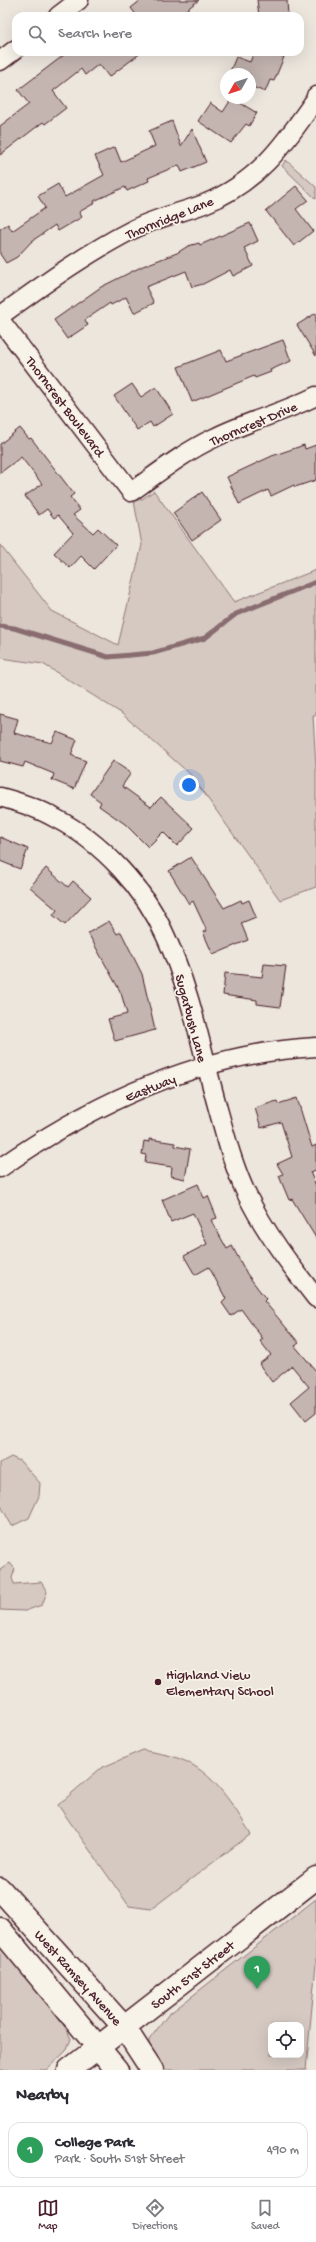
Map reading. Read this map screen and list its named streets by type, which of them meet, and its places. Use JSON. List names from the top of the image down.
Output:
{
  "streets": {
    "street": [
      "Thornridge Lane",
      "Thorncrest Boulevard",
      "Thorncrest Drive",
      "Sugarbush Lane",
      "Eastway",
      "South 51st Street",
      "West Ramsey Avenue"
    ]
  },
  "crossings": [
    ["Thorncrest Boulevard", "Thorncrest Drive"],
    ["Sugarbush Lane", "Eastway"],
    ["South 51st Street", "West Ramsey Avenue"]
  ],
  "places": ["Highland View Elementary School"],
  "north": "bottom left",
  "page": {
    "search": "Search here",
    "pins": "1",
    "heading": "Nearby",
    "list": [
      {
        "mark": "1",
        "name": "College Park",
        "note": "Park · South 51st Street",
        "value": "490 m"
      }
    ],
    "nav": ["Map", "Directions", "Saved"]
  }
}
